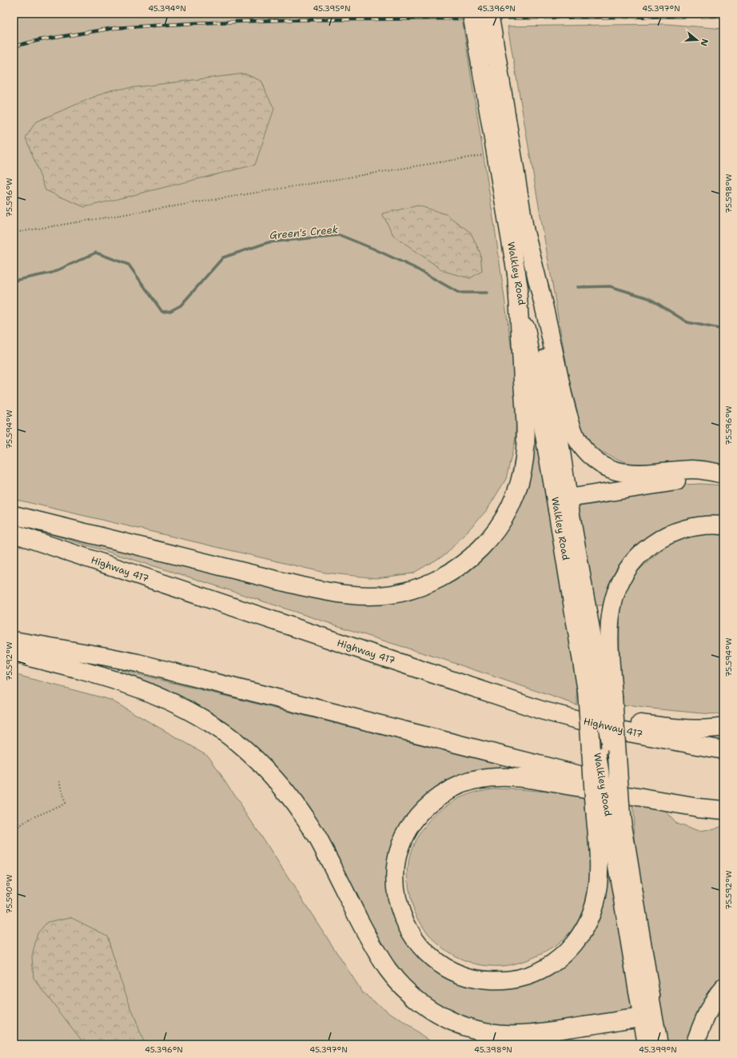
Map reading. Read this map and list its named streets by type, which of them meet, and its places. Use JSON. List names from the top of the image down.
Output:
{
  "streets": {
    "main road": ["Walkley Road", "Highway 417"]
  },
  "water": ["Green's Creek"],
  "north": "right",
  "coordinates": [
    "45.394°N",
    "45.395°N",
    "45.396°N",
    "45.397°N",
    "75.598°W",
    "75.596°W",
    "75.594°W",
    "75.592°W",
    "75.590°W",
    "45.398°N",
    "45.399°N"
  ]
}
